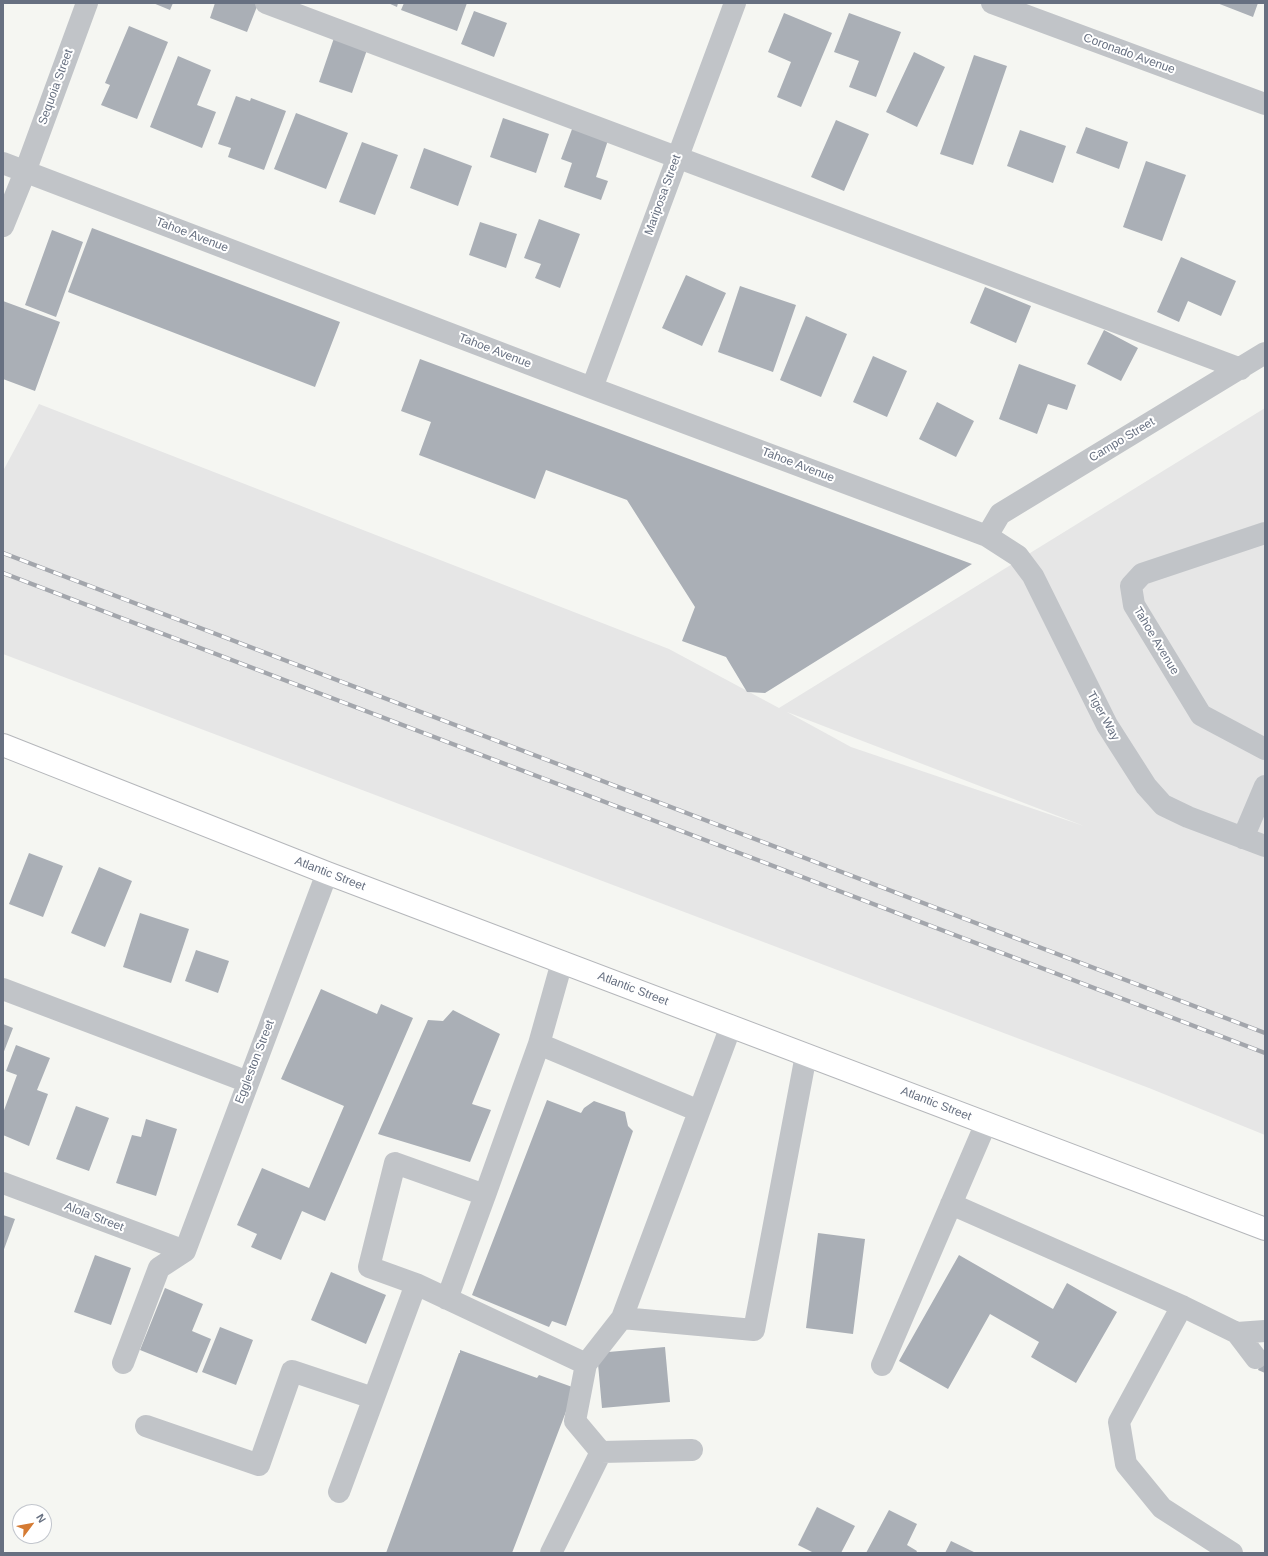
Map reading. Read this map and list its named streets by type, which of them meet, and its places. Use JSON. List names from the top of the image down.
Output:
{
  "streets": {
    "main road": ["Atlantic Street"],
    "street": [
      "Coronado Avenue",
      "Sequoia Street",
      "Mariposa Street",
      "Tahoe Avenue",
      "Campo Street",
      "Tiger Way",
      "Eggleston Street",
      "Alola Street"
    ]
  },
  "crossings": [
    ["Sequoia Street", "Tahoe Avenue"],
    ["Mariposa Street", "Tahoe Avenue"],
    ["Tahoe Avenue", "Campo Street"],
    ["Tahoe Avenue", "Tiger Way"],
    ["Campo Street", "Tiger Way"],
    ["Atlantic Street", "Eggleston Street"],
    ["Eggleston Street", "Alola Street"]
  ],
  "north": "top right"
}
